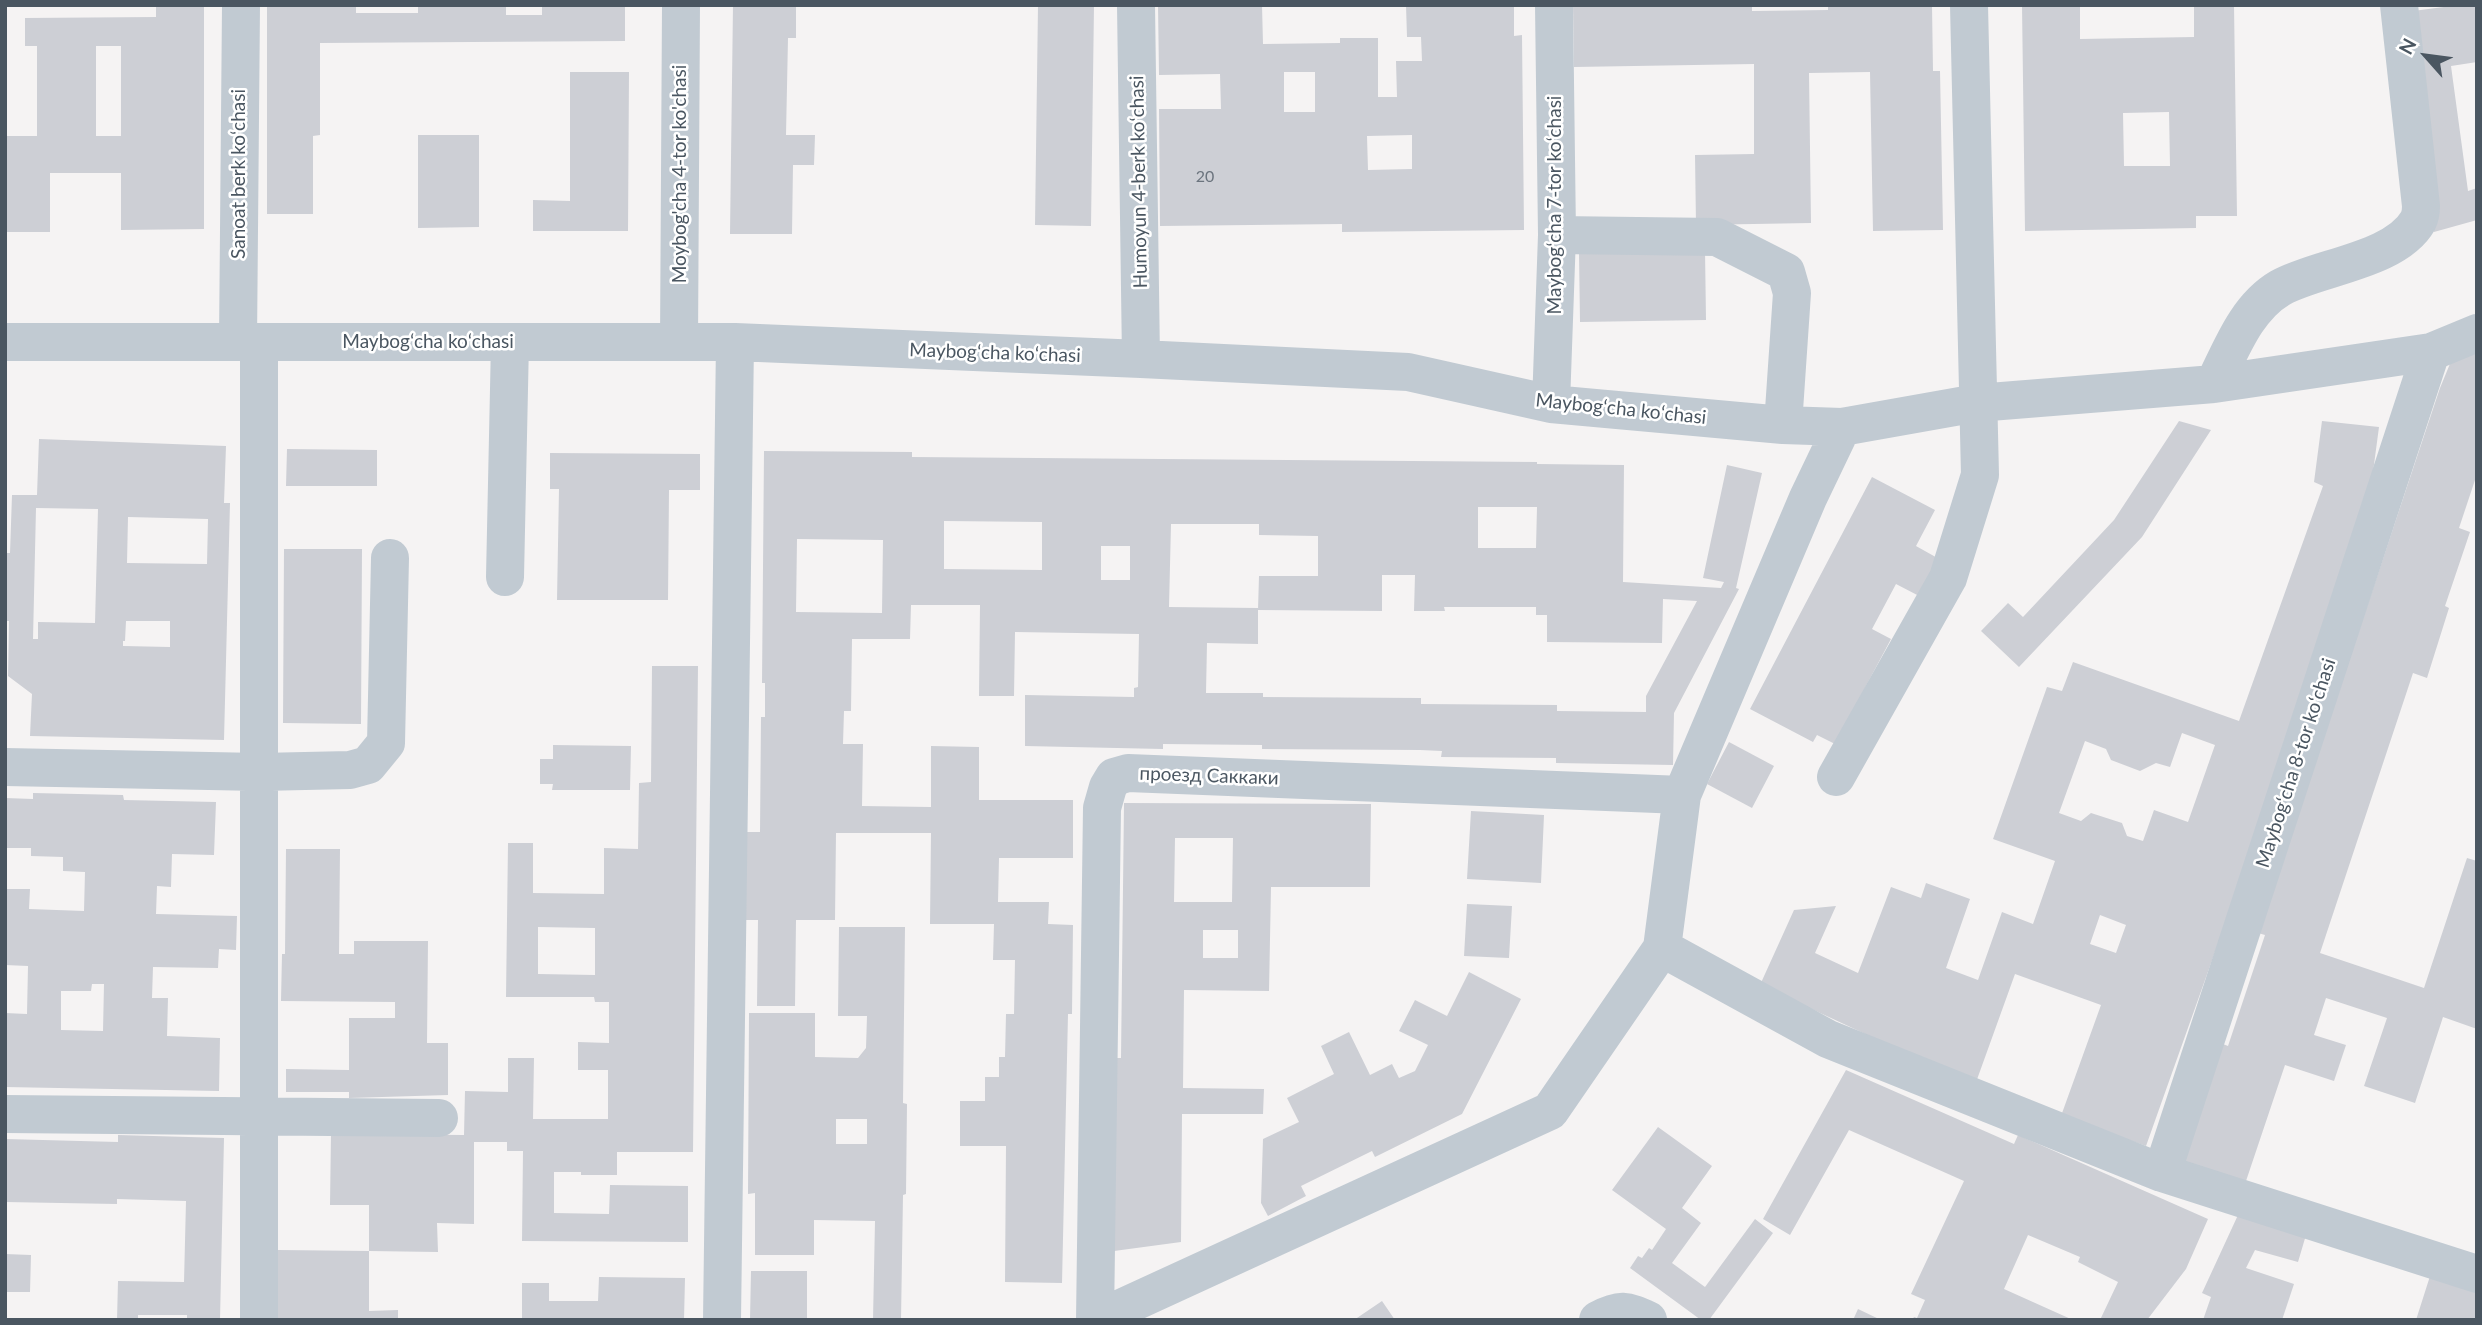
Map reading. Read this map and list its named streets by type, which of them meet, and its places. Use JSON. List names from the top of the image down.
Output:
{
  "streets": {
    "street": [
      "Sanoat berk koʻchasi",
      "Moybog'cha 4-tor ko'chasi",
      "Humoyun 4-berk koʻchasi",
      "Maybogʻcha 7-tor koʻchasi",
      "Maybogʻcha koʻchasi",
      "Maybogʻcha 8-tor koʻchasi",
      "проезд Саккаки"
    ]
  },
  "crossings": [
    ["Sanoat berk koʻchasi", "Maybogʻcha koʻchasi"],
    ["Moybog'cha 4-tor ko'chasi", "Maybogʻcha koʻchasi"],
    ["Humoyun 4-berk koʻchasi", "Maybogʻcha koʻchasi"],
    ["Maybogʻcha 7-tor koʻchasi", "Maybogʻcha koʻchasi"],
    ["Maybogʻcha koʻchasi", "Maybogʻcha 8-tor koʻchasi"]
  ],
  "house_numbers": ["20"],
  "north": "top left"
}
